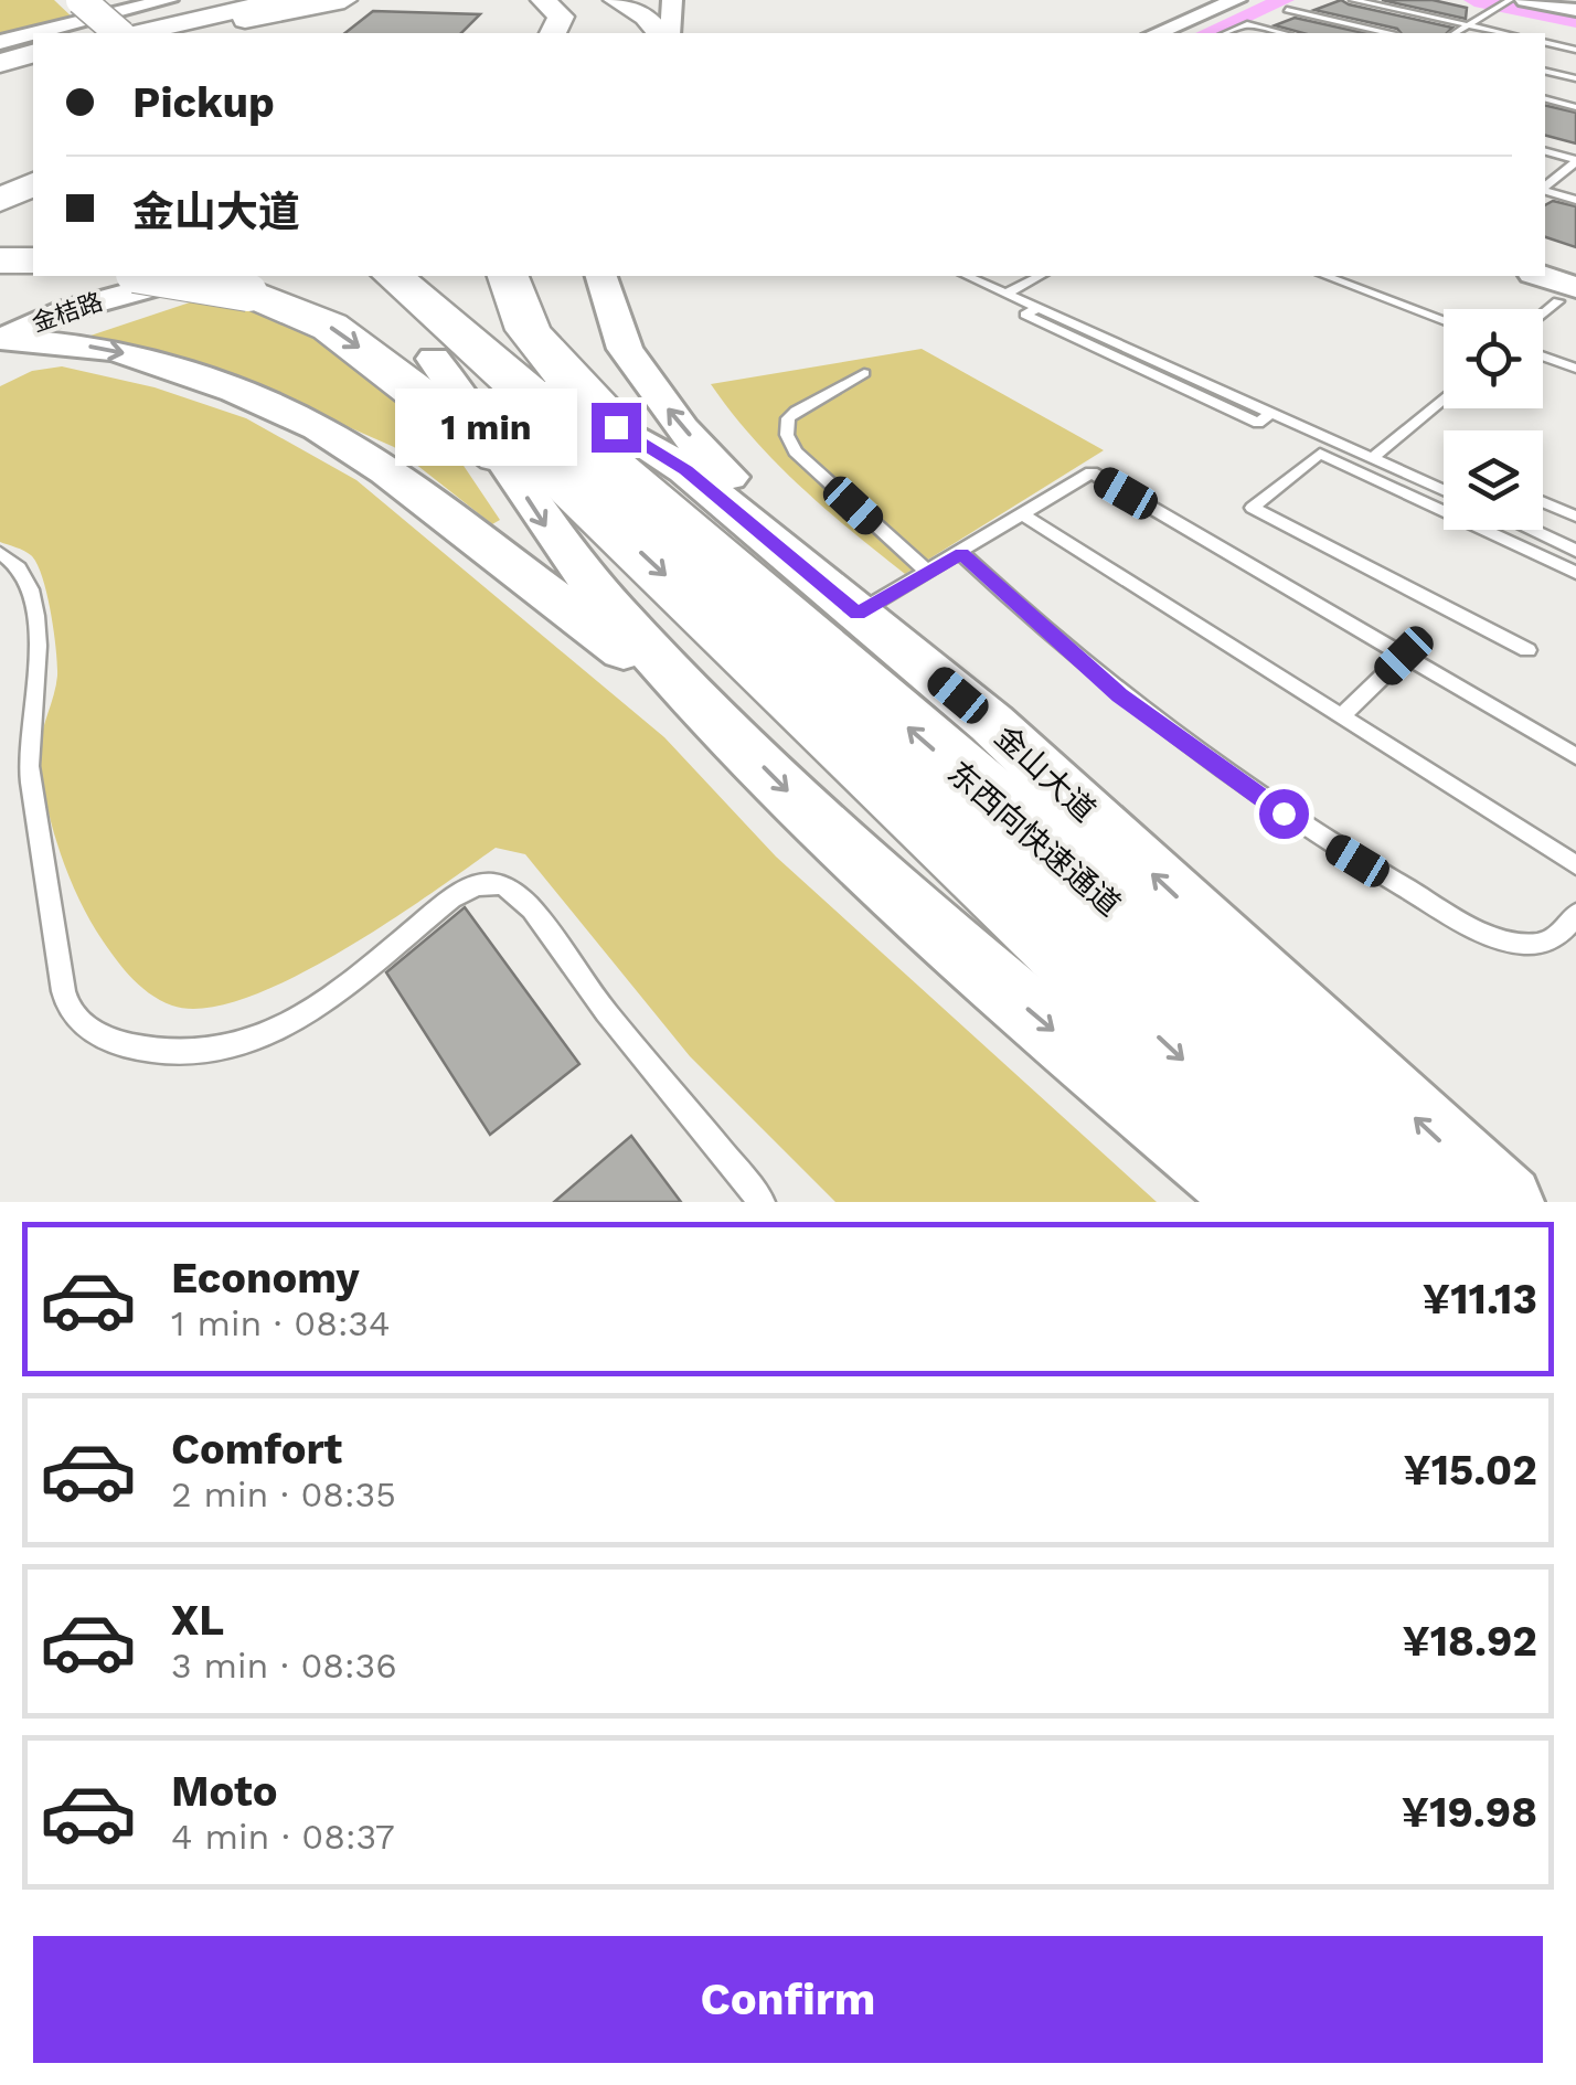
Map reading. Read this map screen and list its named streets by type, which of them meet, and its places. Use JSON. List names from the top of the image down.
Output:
{
  "streets": {
    "highway": ["金山大道", "东西向快速通道"],
    "main road": ["金桔路"]
  },
  "crossings": [
    ["金山大道", "东西向快速通道"]
  ],
  "page": {
    "banner": ["Pickup", "金山大道"],
    "bubble": "1 min",
    "list": [
      {
        "name": "Economy",
        "note": "1 min · 08:34",
        "value": "¥11.13"
      },
      {
        "name": "Comfort",
        "note": "2 min · 08:35",
        "value": "¥15.02"
      },
      {
        "name": "XL",
        "note": "3 min · 08:36",
        "value": "¥18.92"
      },
      {
        "name": "Moto",
        "note": "4 min · 08:37",
        "value": "¥19.98"
      }
    ],
    "buttons": "Confirm"
  }
}
